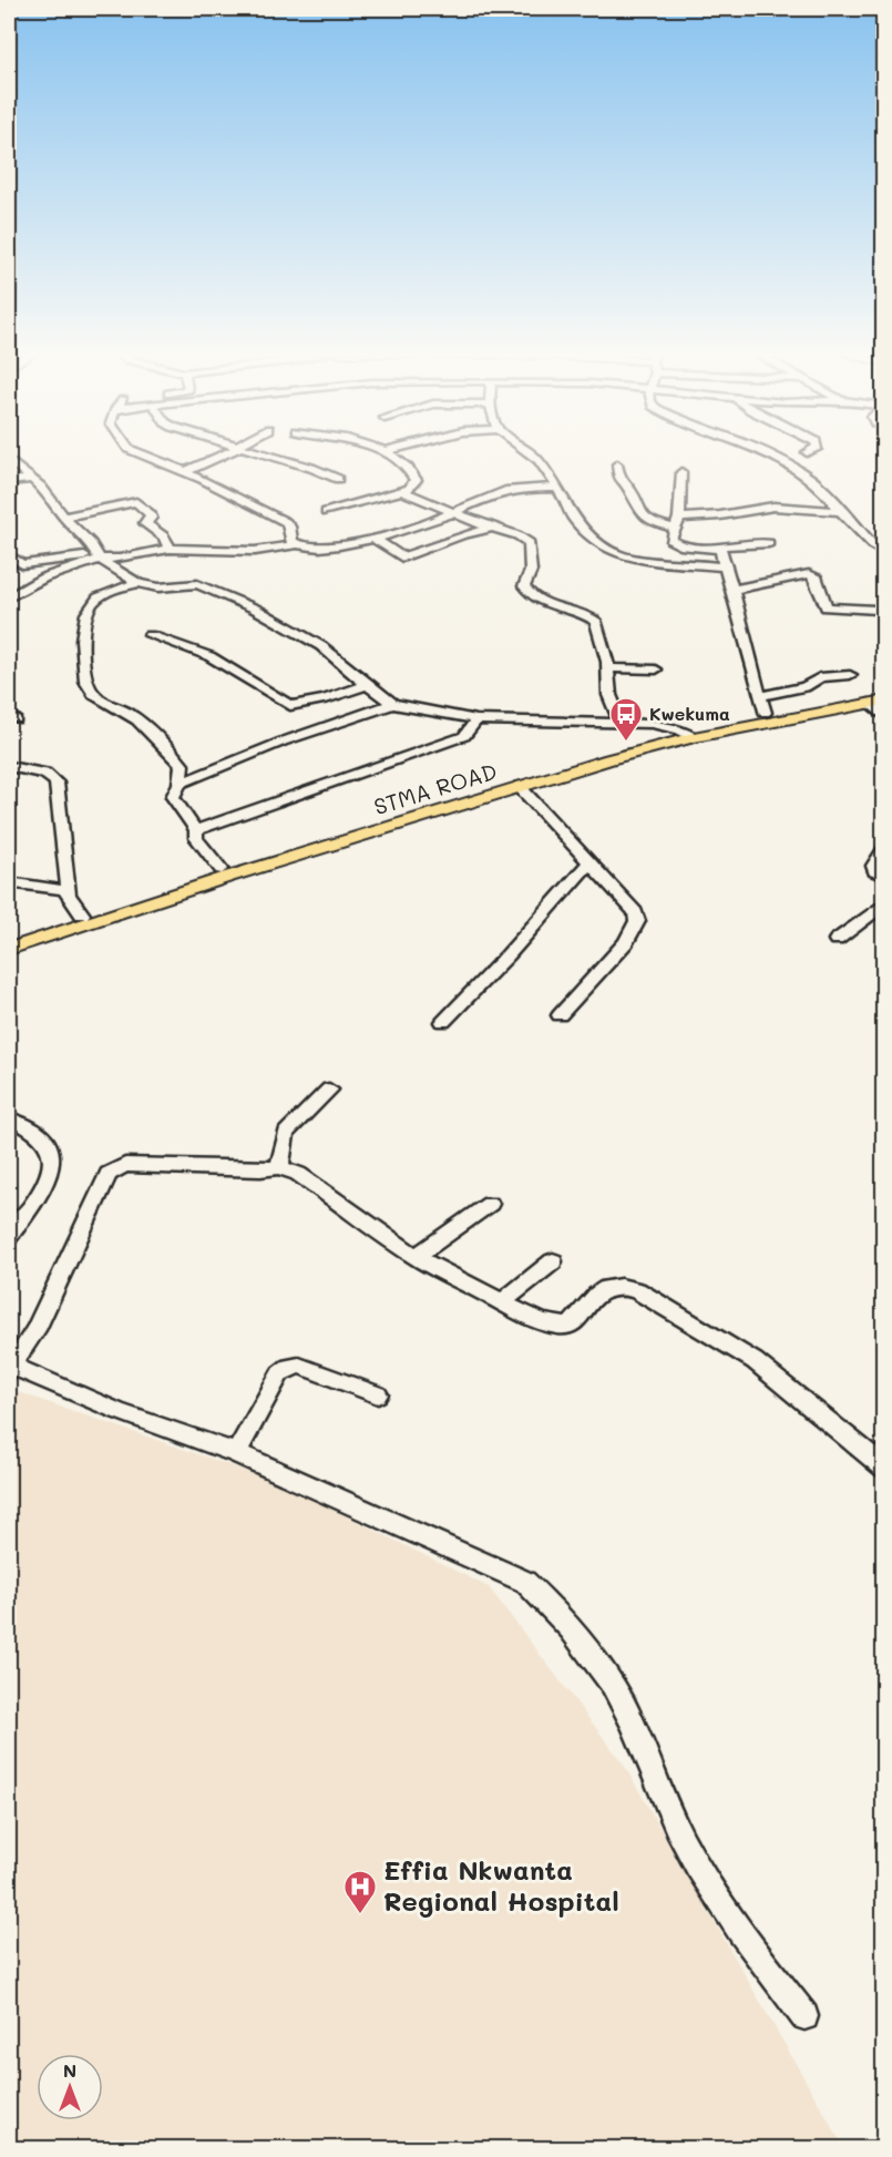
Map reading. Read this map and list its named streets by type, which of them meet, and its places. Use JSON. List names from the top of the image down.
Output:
{
  "streets": {
    "main road": ["STMA ROAD"]
  },
  "places": {
    "bus stop": ["Kwekuma"],
    "hospital": ["Effia Nkwanta Regional Hospital"]
  },
  "north": "top"
}
